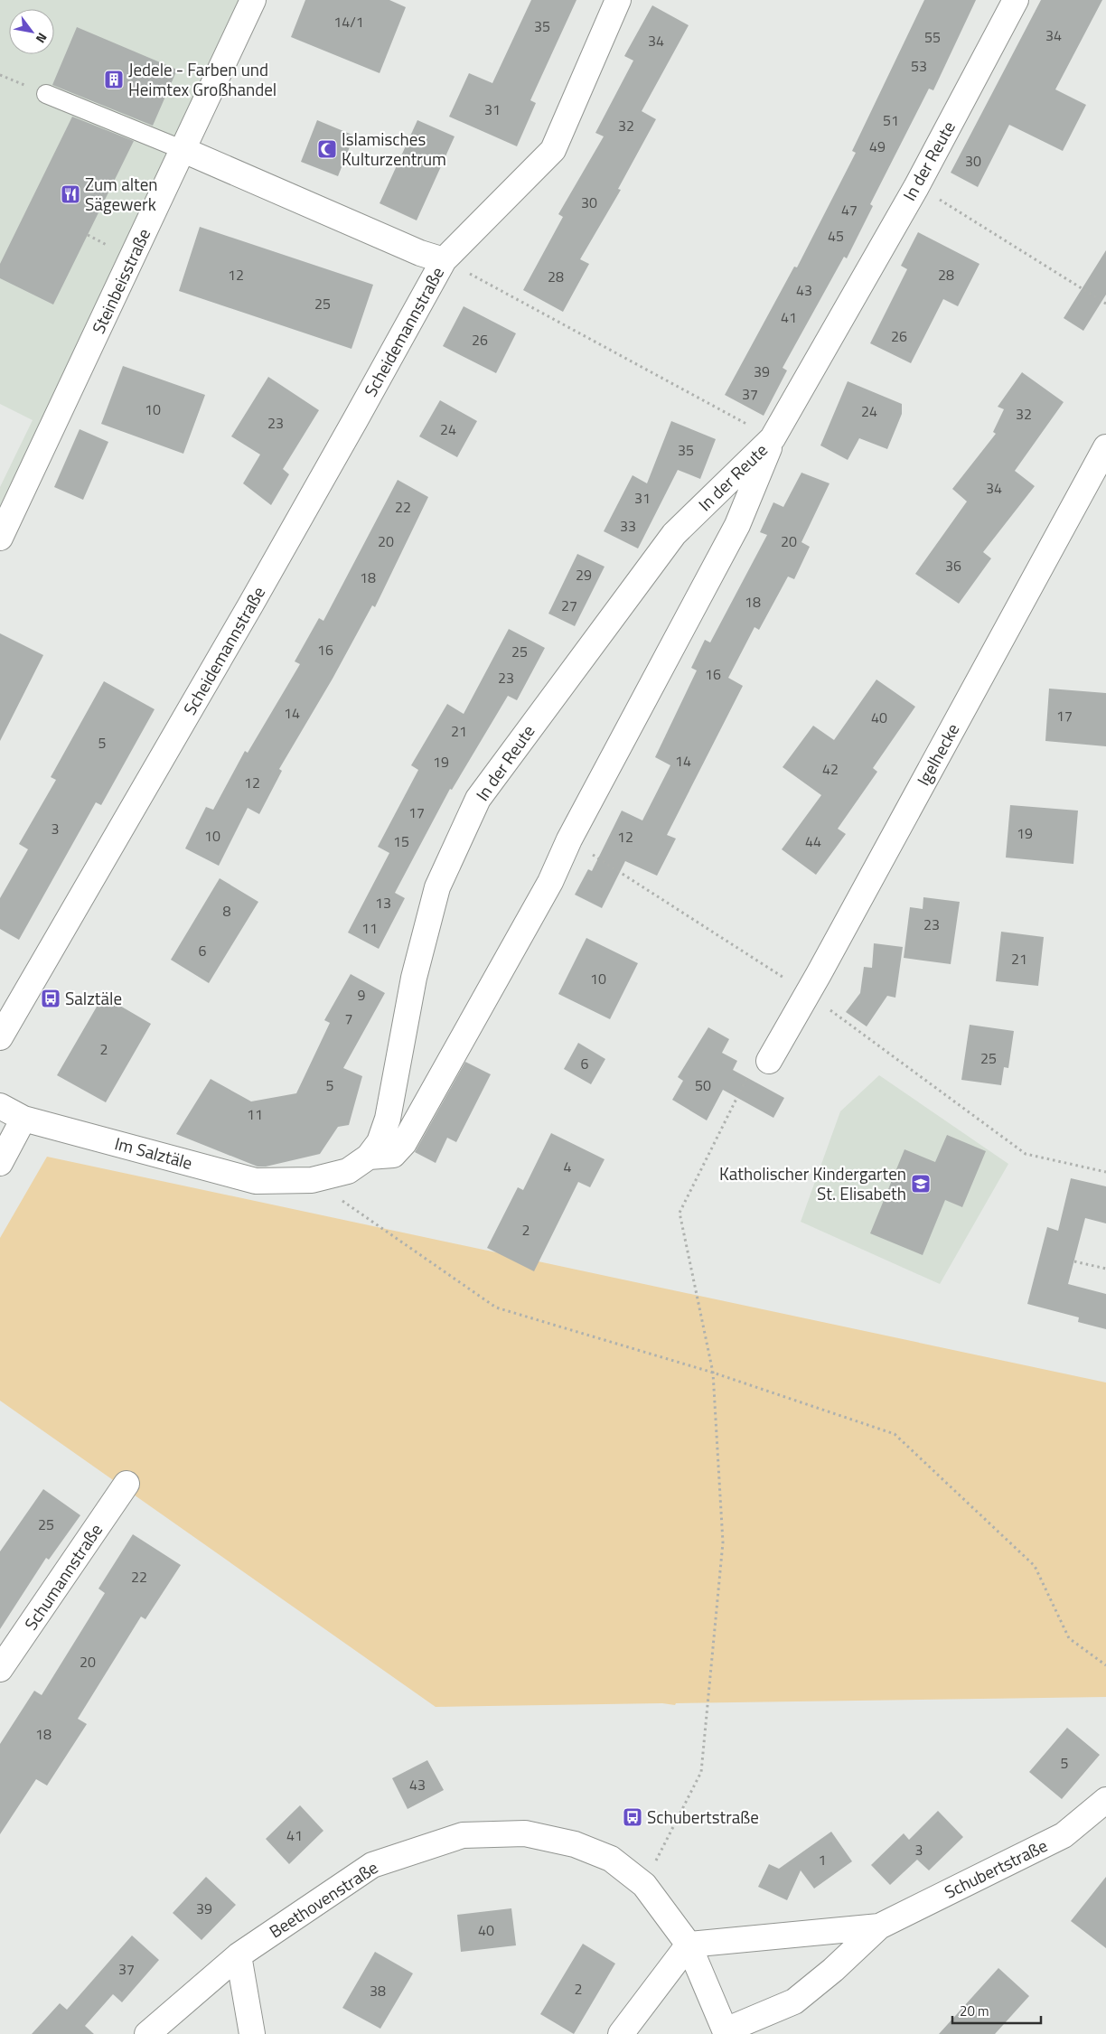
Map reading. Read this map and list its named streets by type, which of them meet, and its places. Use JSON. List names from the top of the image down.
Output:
{
  "streets": {
    "street": [
      "In der Reute",
      "Steinbeisstraße",
      "Scheidemannstraße",
      "Igelhecke",
      "Im Salztäle",
      "Schumannstraße",
      "Schubertstraße",
      "Beethovenstraße"
    ]
  },
  "crossings": [
    ["In der Reute", "Im Salztäle"],
    ["Steinbeisstraße", "Scheidemannstraße"],
    ["Schubertstraße", "Beethovenstraße"]
  ],
  "places": {
    "building": ["Jedele - Farben und Heimtex Großhandel"],
    "mosque": ["Islamisches Kulturzentrum"],
    "restaurant": ["Zum alten Sägewerk"],
    "bus stop": ["Salztäle", "Schubertstraße"],
    "school or university": ["Katholischer Kindergarten St. Elisabeth"]
  },
  "house_numbers": [
    "14/1",
    "35",
    "34",
    "55",
    "34",
    "53",
    "31",
    "51",
    "32",
    "49",
    "30",
    "30",
    "47",
    "45",
    "12",
    "28",
    "28",
    "43",
    "25",
    "41",
    "26",
    "26",
    "39",
    "37",
    "10",
    "24",
    "32",
    "23",
    "24",
    "35",
    "34",
    "31",
    "22",
    "33",
    "20",
    "20",
    "36",
    "29",
    "18",
    "18",
    "27",
    "16",
    "25",
    "16",
    "23",
    "14",
    "17",
    "40",
    "21",
    "5",
    "14",
    "19",
    "42",
    "12",
    "17",
    "3",
    "19",
    "10",
    "12",
    "15",
    "44",
    "13",
    "8",
    "23",
    "11",
    "6",
    "21",
    "10",
    "9",
    "7",
    "2",
    "25",
    "6",
    "5",
    "50",
    "11",
    "4",
    "2",
    "25",
    "22",
    "20",
    "18",
    "5",
    "43",
    "41",
    "3",
    "1",
    "39",
    "40",
    "37",
    "2",
    "38"
  ],
  "scale_bar": "20 m",
  "north": "bottom right"
}
